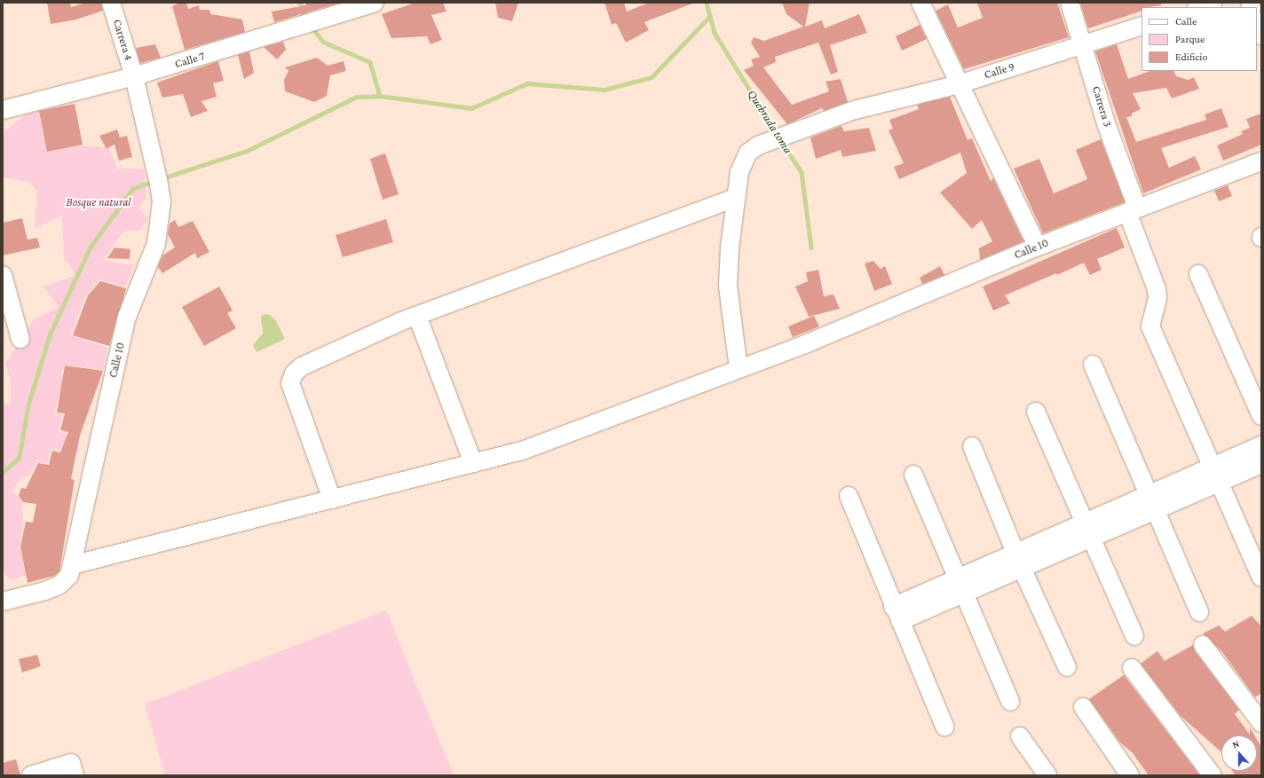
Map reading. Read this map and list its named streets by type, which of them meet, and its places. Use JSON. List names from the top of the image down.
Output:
{
  "streets": {
    "street": [
      "Carrera 4",
      "Calle 7",
      "Calle 9",
      "Carrera 3",
      "Calle 10"
    ]
  },
  "crossings": [
    ["Carrera 4", "Calle 7"],
    ["Carrera 4", "Calle 10"],
    ["Calle 7", "Calle 10"],
    ["Calle 9", "Carrera 3"],
    ["Calle 9", "Calle 10"],
    ["Carrera 3", "Calle 10"]
  ],
  "water": ["Quebrada toma"],
  "parks": ["Bosque natural"],
  "legend": ["Calle", "Parque", "Edificio"],
  "north": "top"
}
